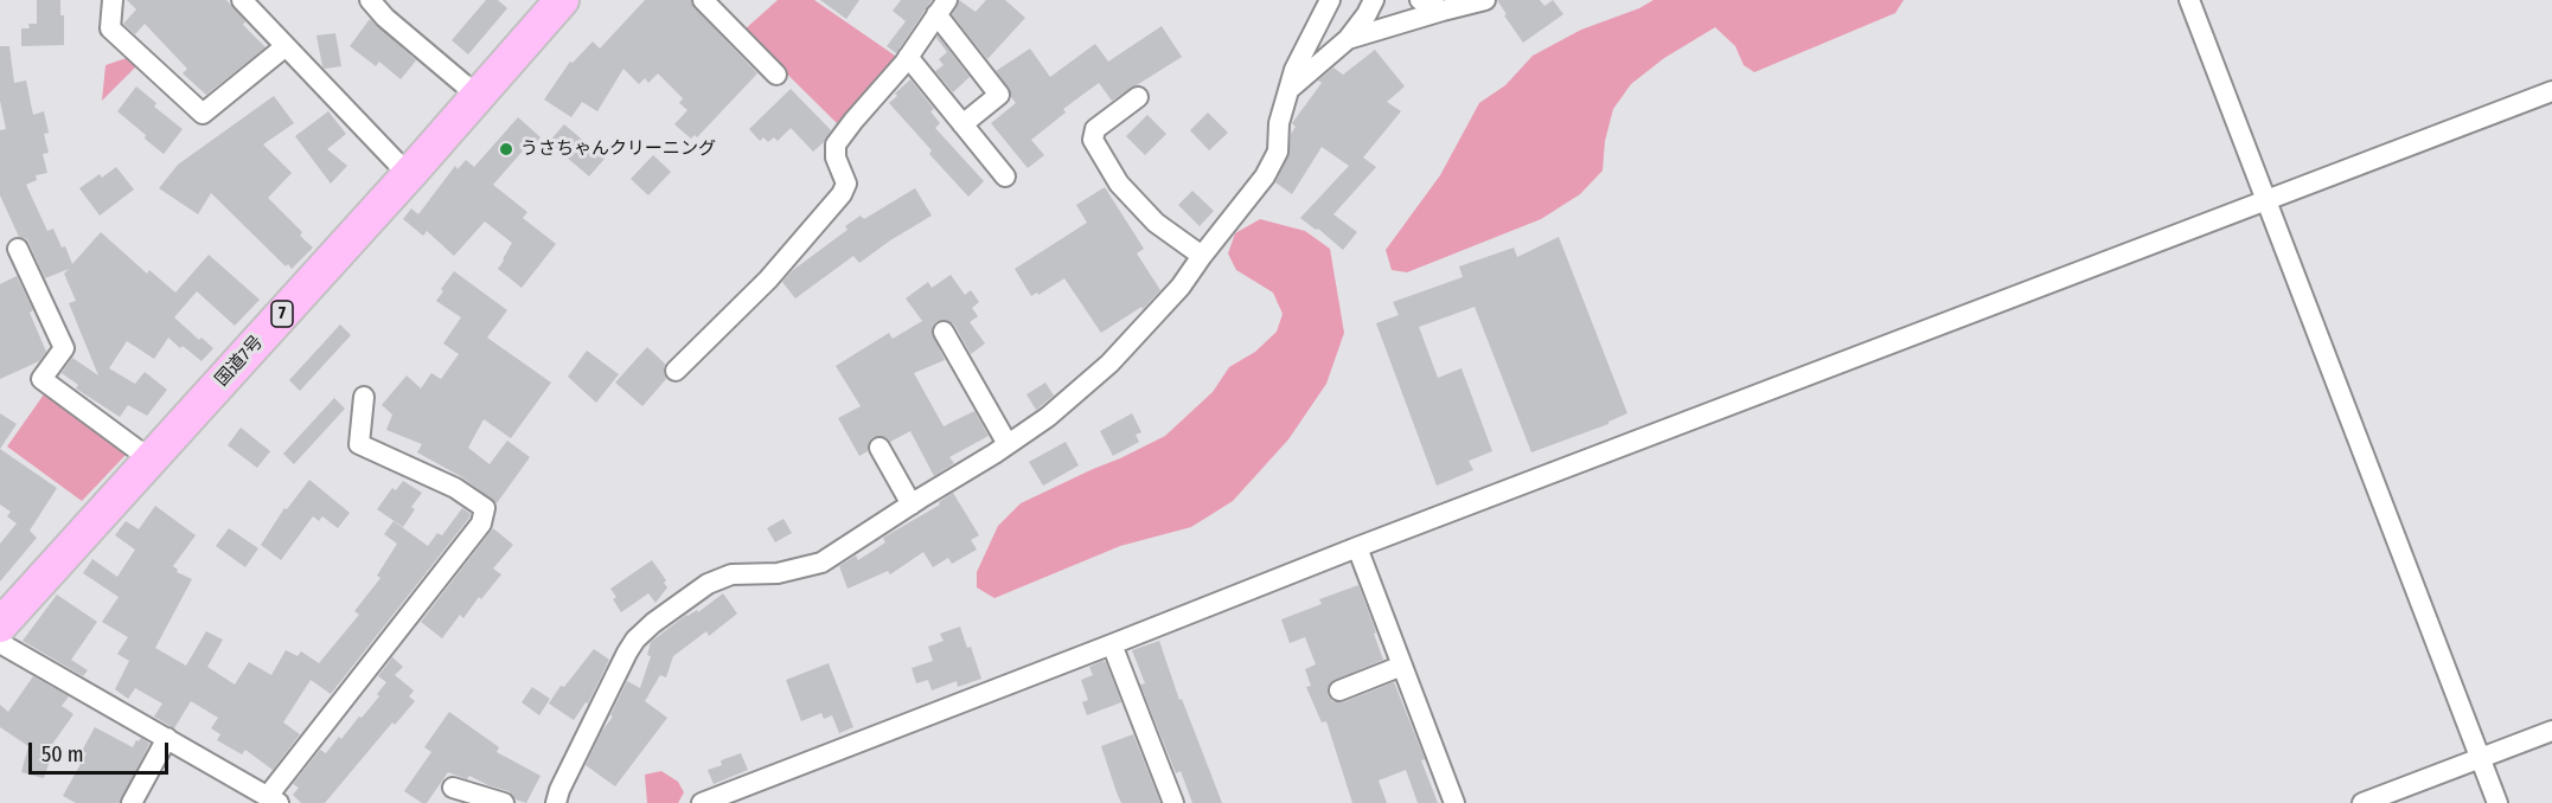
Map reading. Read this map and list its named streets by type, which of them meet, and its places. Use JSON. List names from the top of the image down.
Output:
{
  "streets": {
    "highway": ["7", "国道7号"]
  },
  "places": ["うさちゃんクリーニング"],
  "scale_bar": "50 m"
}
